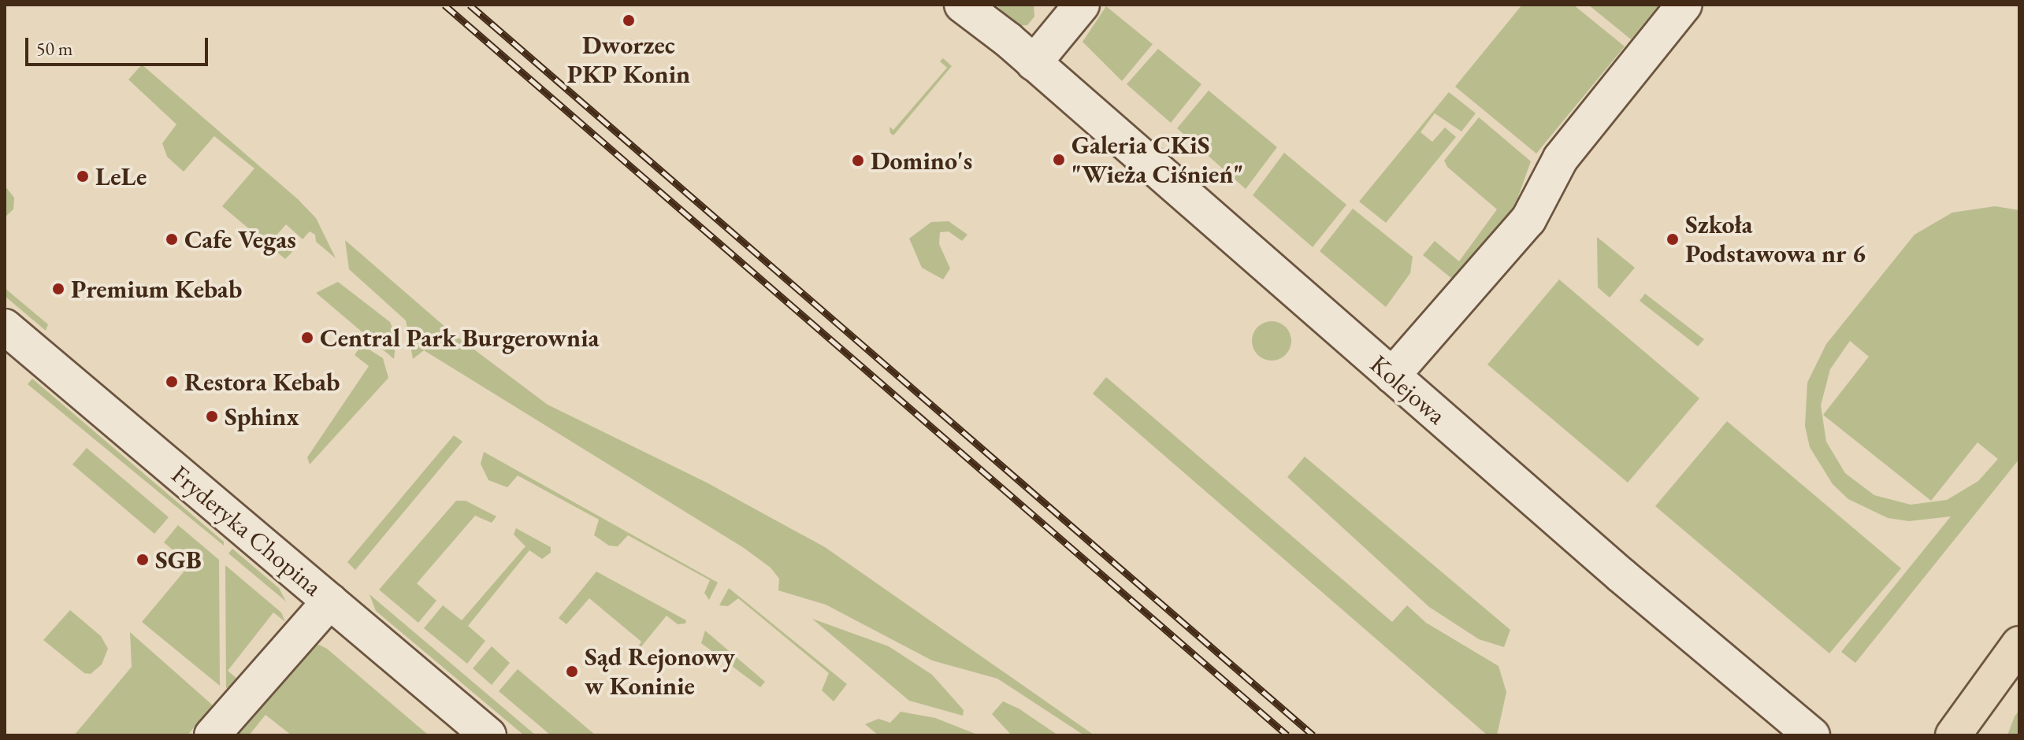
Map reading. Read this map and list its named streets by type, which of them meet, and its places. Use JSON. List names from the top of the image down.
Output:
{
  "streets": {
    "street": ["Kolejowa", "Fryderyka Chopina"]
  },
  "places": [
    "Dworzec PKP Konin",
    "Galeria CKiS \"Wieża Ciśnień\"",
    "Domino's",
    "LeLe",
    "Cafe Vegas",
    "Szkoła Podstawowa nr 6",
    "Premium Kebab",
    "Central Park Burgerownia",
    "Restora Kebab",
    "Sphinx",
    "SGB",
    "Sąd Rejonowy w Koninie"
  ],
  "scale_bar": "50 m"
}
